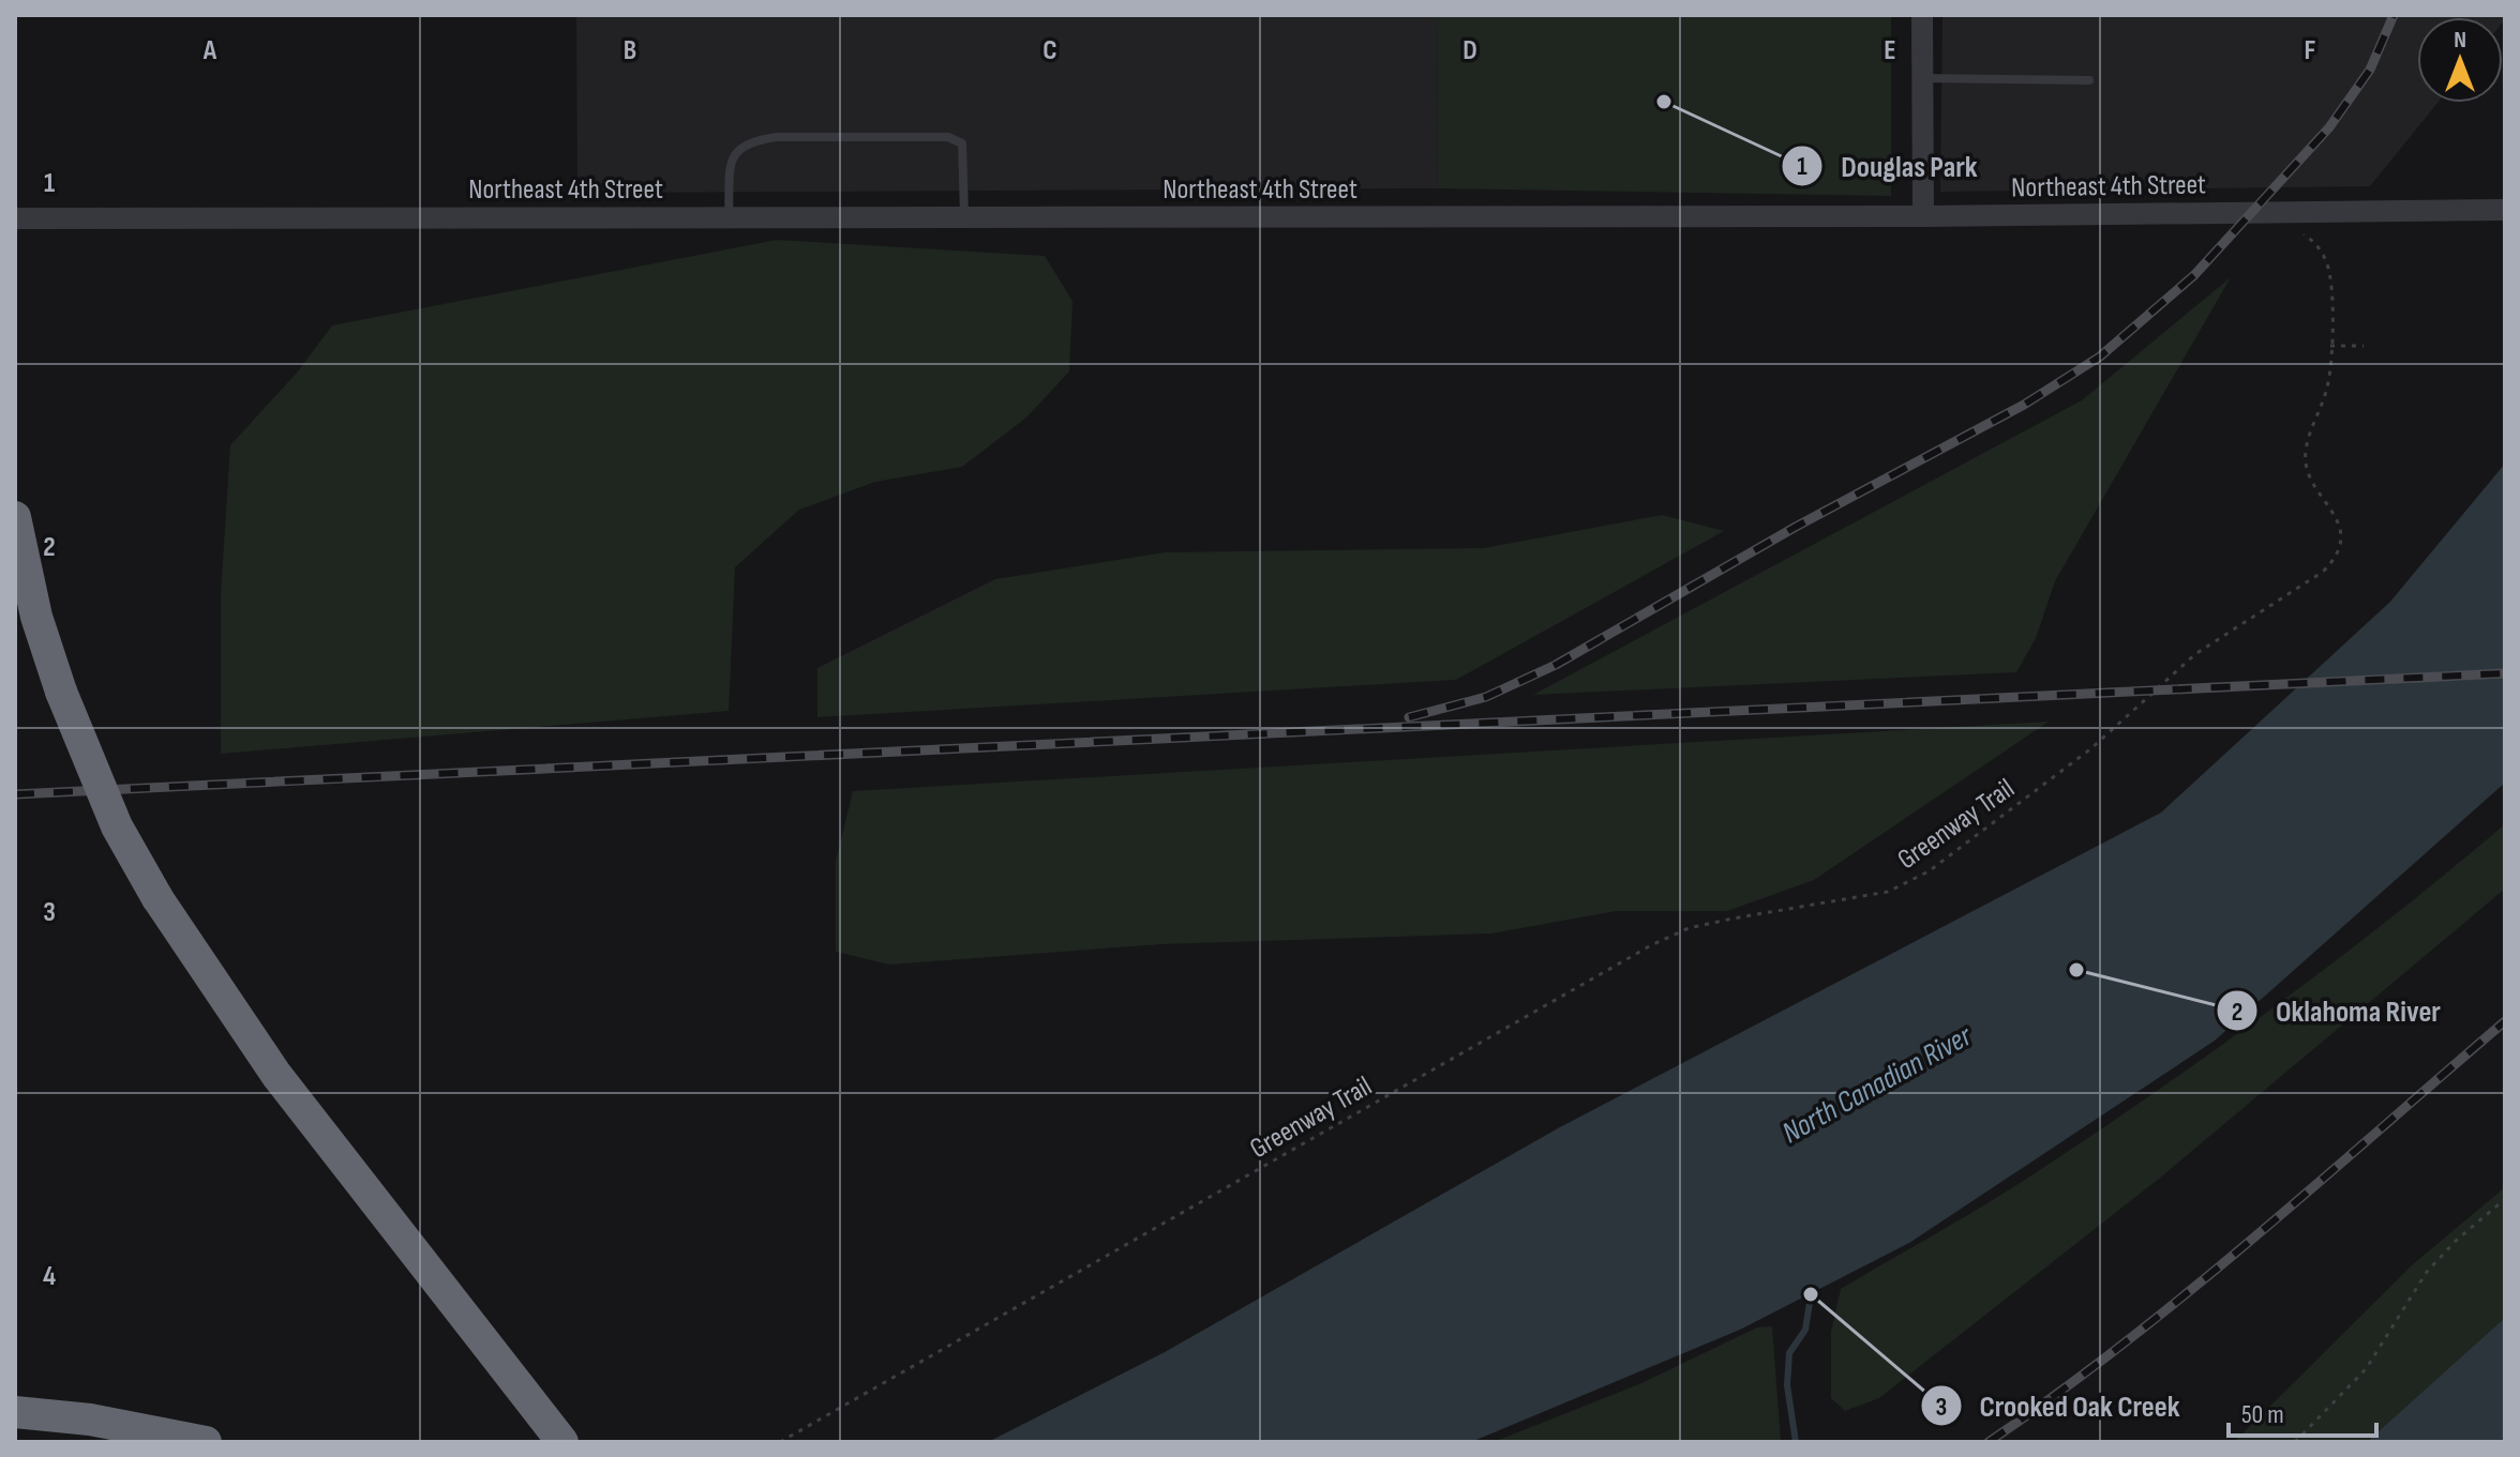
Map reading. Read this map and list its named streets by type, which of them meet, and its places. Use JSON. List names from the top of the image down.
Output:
{
  "streets": {
    "street": ["Northeast 4th Street"],
    "path": ["Greenway Trail"]
  },
  "water": ["North Canadian River"],
  "places": ["Douglas Park", "Oklahoma River", "Crooked Oak Creek"],
  "scale_bar": "50 m",
  "north": "top",
  "grid": {
    "columns": [
      "A",
      "B",
      "C",
      "D",
      "E",
      "F"
    ],
    "rows": [
      "1",
      "2",
      "3",
      "4"
    ]
  }
}
